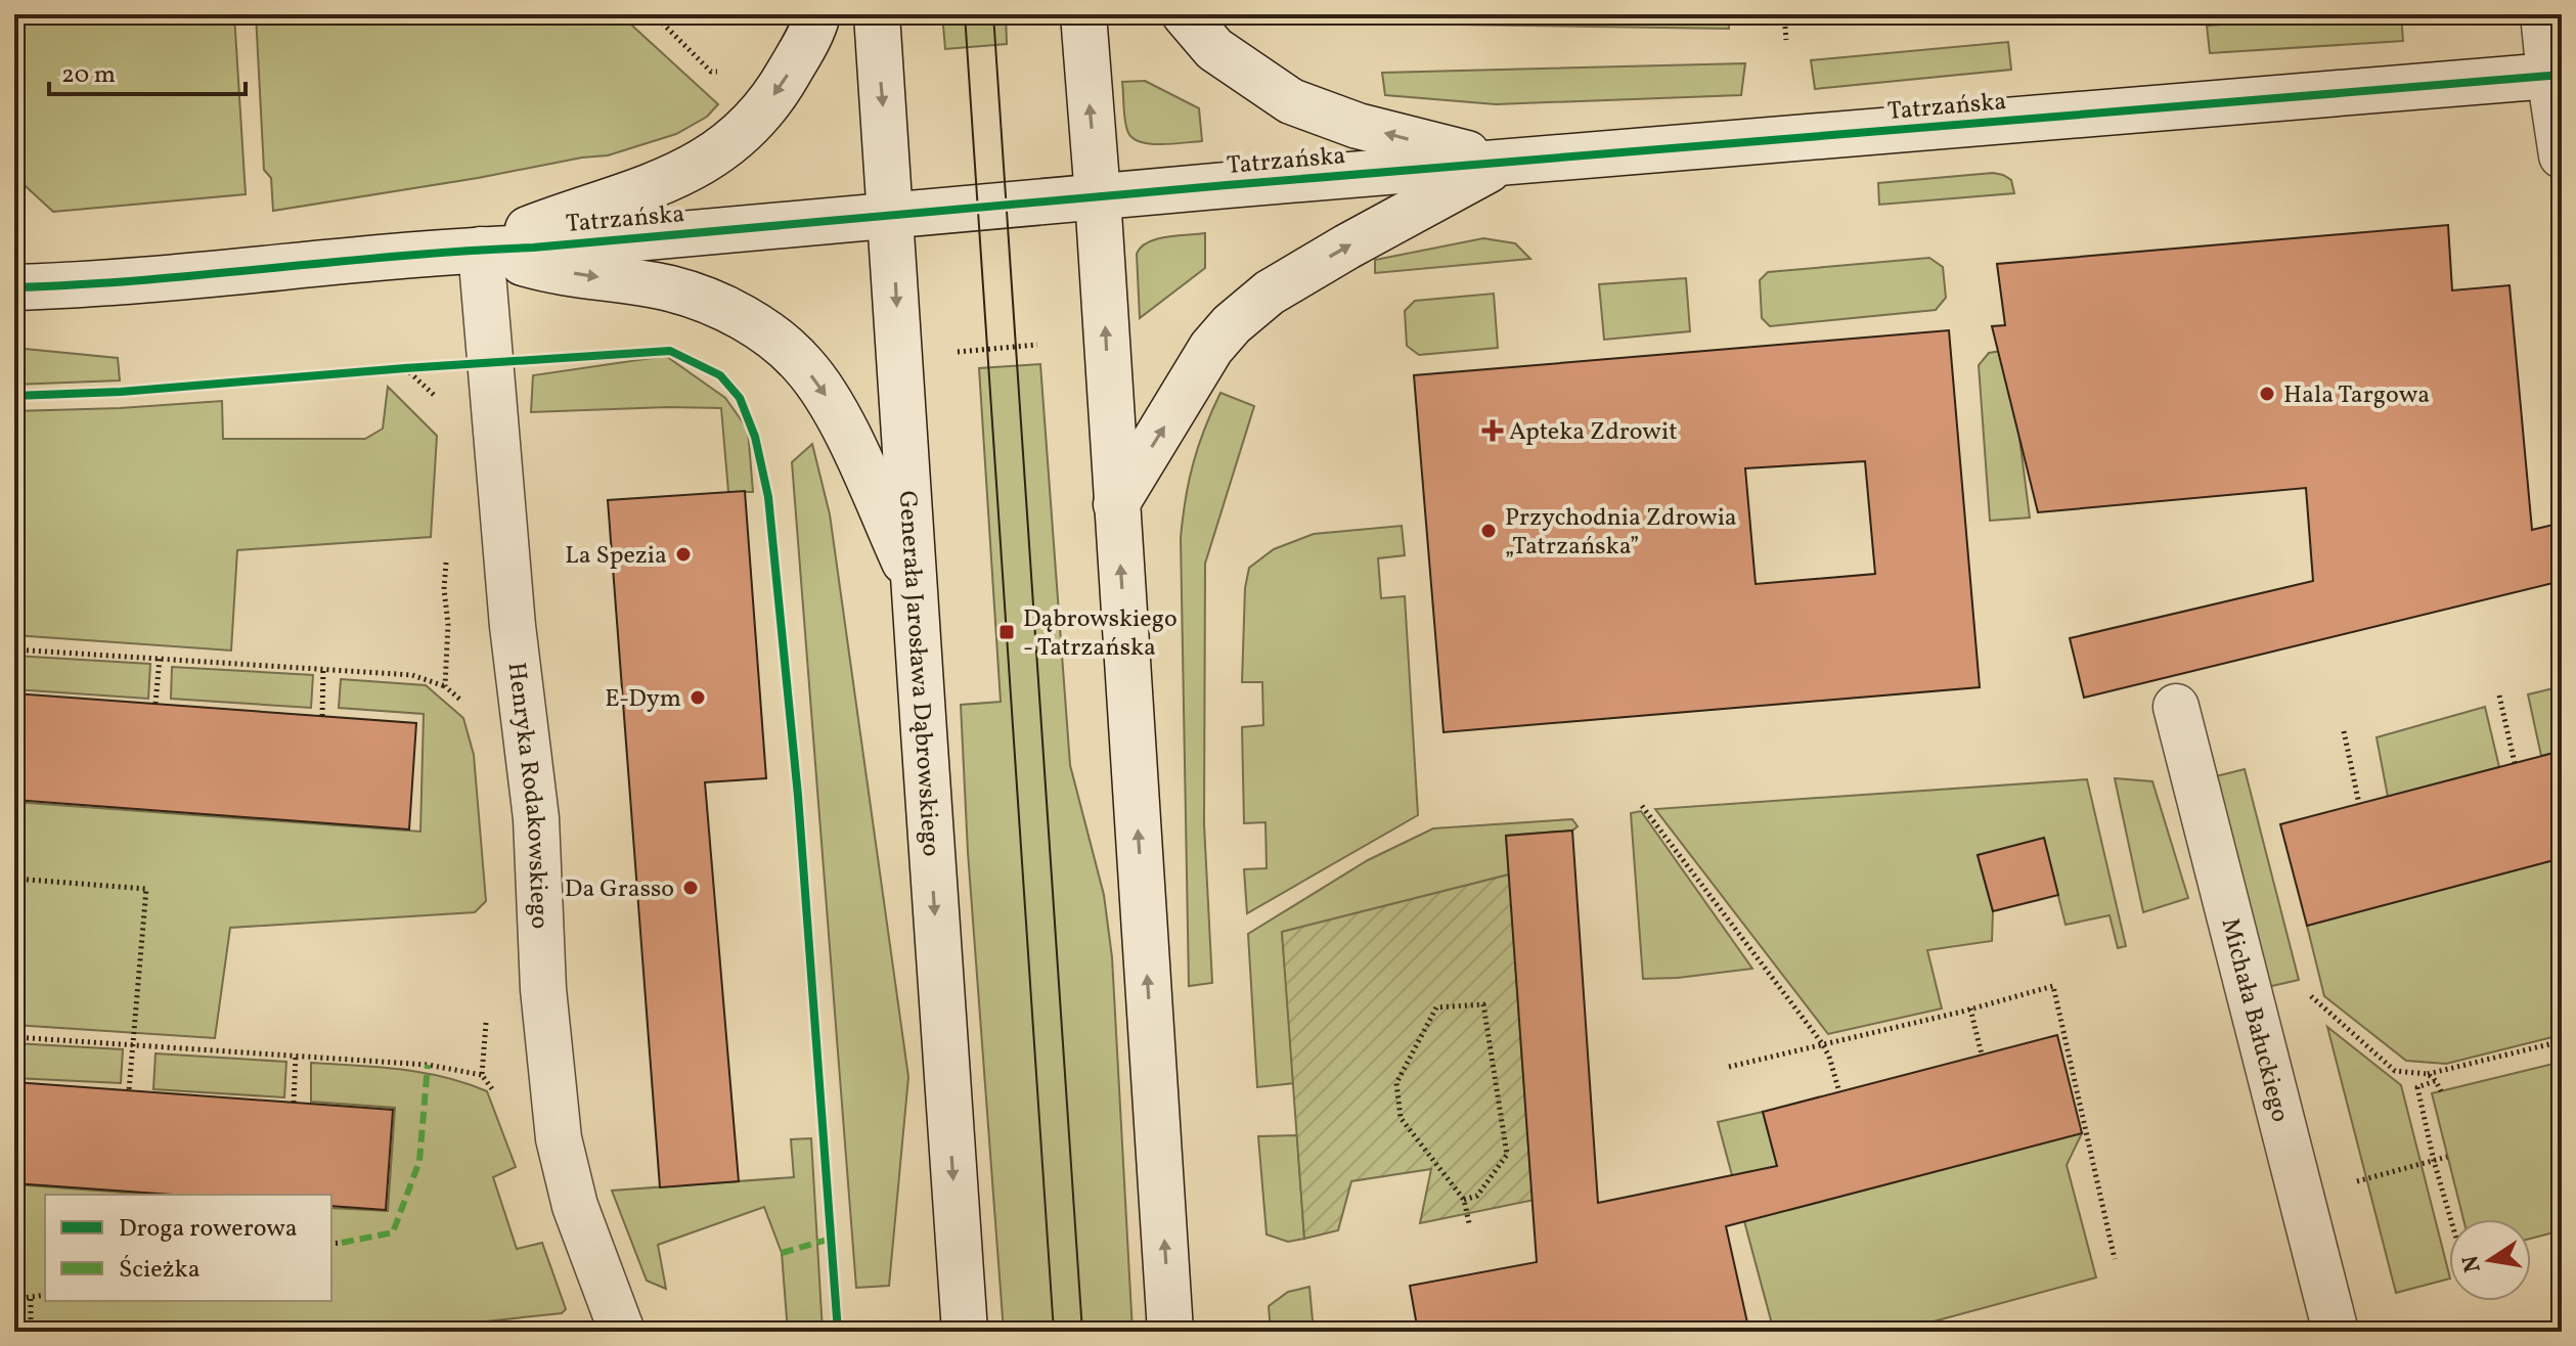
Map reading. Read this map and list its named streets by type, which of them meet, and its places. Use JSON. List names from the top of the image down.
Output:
{
  "streets": {
    "street": [
      "Tatrzańska",
      "Generała Jarosława Dąbrowskiego",
      "Henryka Rodakowskiego",
      "Michała Bałuckiego"
    ]
  },
  "crossings": [
    ["Tatrzańska", "Generała Jarosława Dąbrowskiego"],
    ["Tatrzańska", "Henryka Rodakowskiego"]
  ],
  "places": {
    "other": [
      "Hala Targowa",
      "Przychodnia Zdrowia „Tatrzańska”",
      "La Spezia",
      "E-Dym",
      "Da Grasso"
    ],
    "health": ["Apteka Zdrowit"],
    "transit": ["Dąbrowskiego - Tatrzańska"]
  },
  "legend": ["Droga rowerowa", "Ścieżka"],
  "scale_bar": "20 m",
  "north": "left"
}
